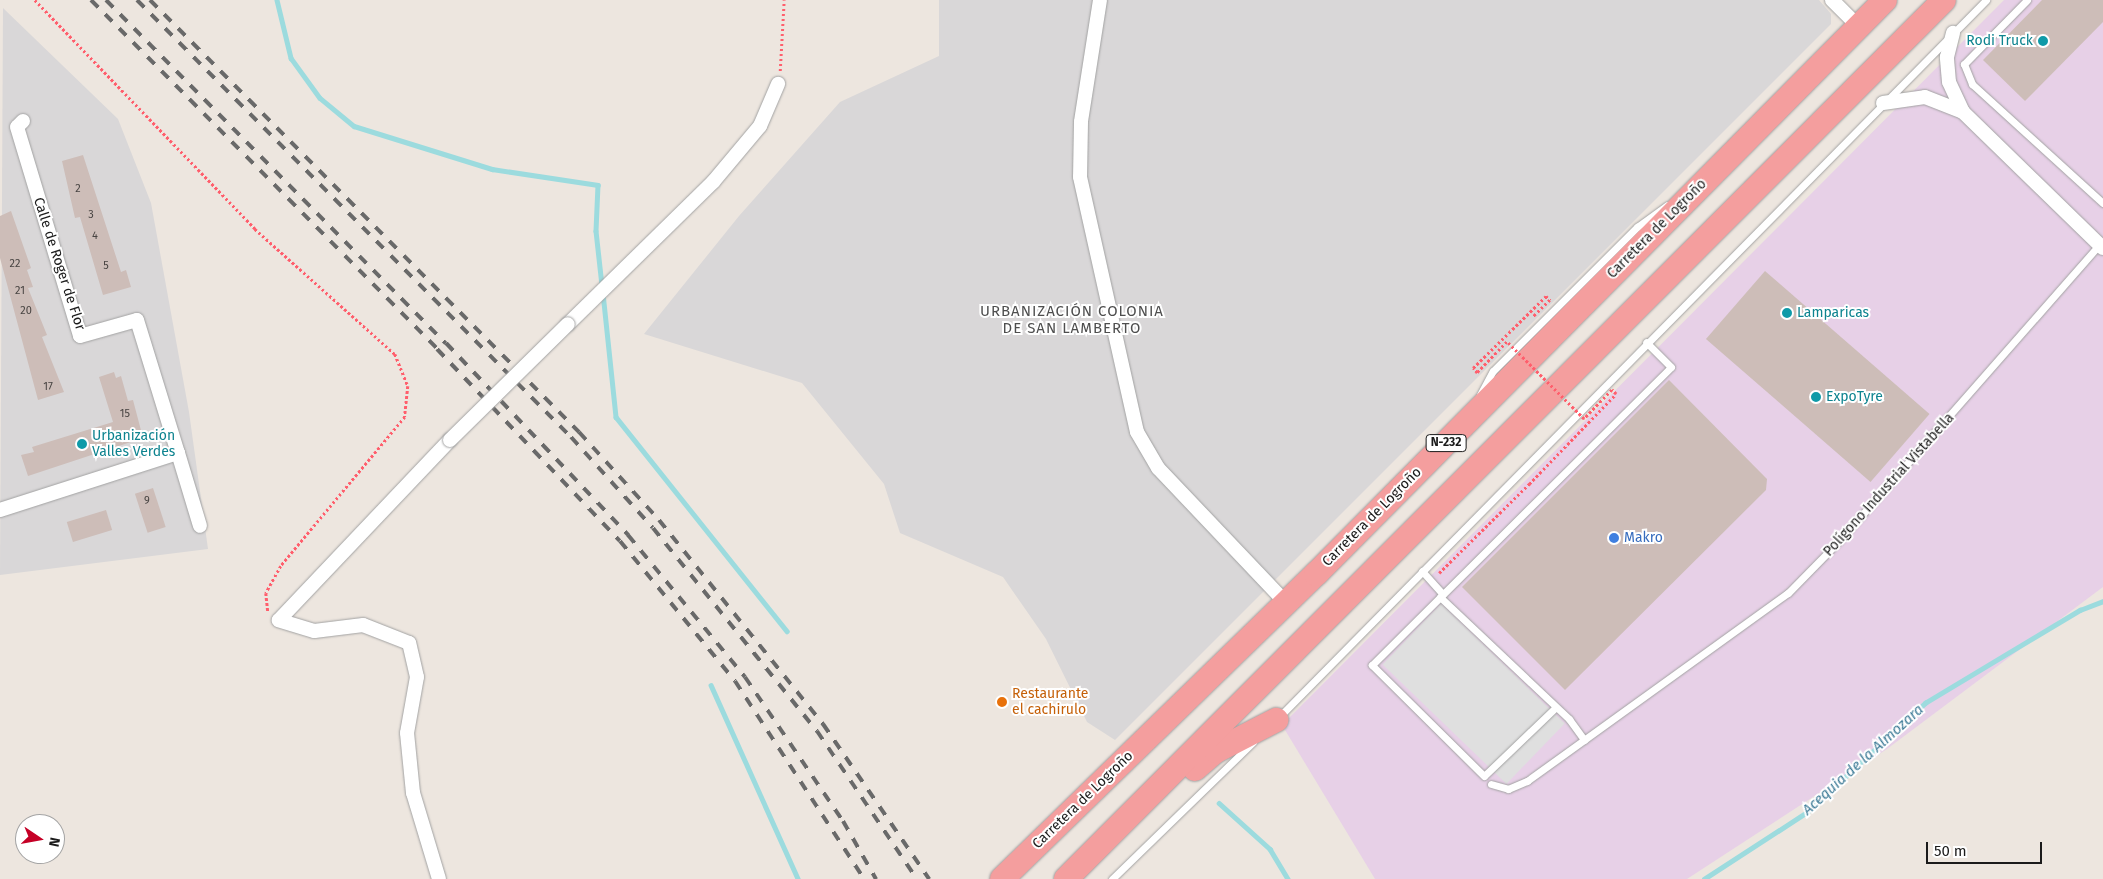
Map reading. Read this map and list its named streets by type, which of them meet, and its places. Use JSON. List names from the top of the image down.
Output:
{
  "streets": {
    "highway": ["Carretera de Logroño", "N-232"],
    "street": ["Calle de Roger de Flor", "Polígono Industrial Vistabella"]
  },
  "districts": ["URBANIZACIÓN COLONIA DE SAN LAMBERTO"],
  "water": ["Acequia de la Almozara"],
  "places": [
    "Rodi Truck",
    "Lamparicas",
    "ExpoTyre",
    "Urbanización Valles Verdes",
    "Makro",
    "Restaurante el cachirulo"
  ],
  "house_numbers": [
    "2",
    "3",
    "4",
    "22",
    "5",
    "21",
    "20",
    "17",
    "15",
    "9"
  ],
  "scale_bar": "50 m",
  "north": "right"
}
